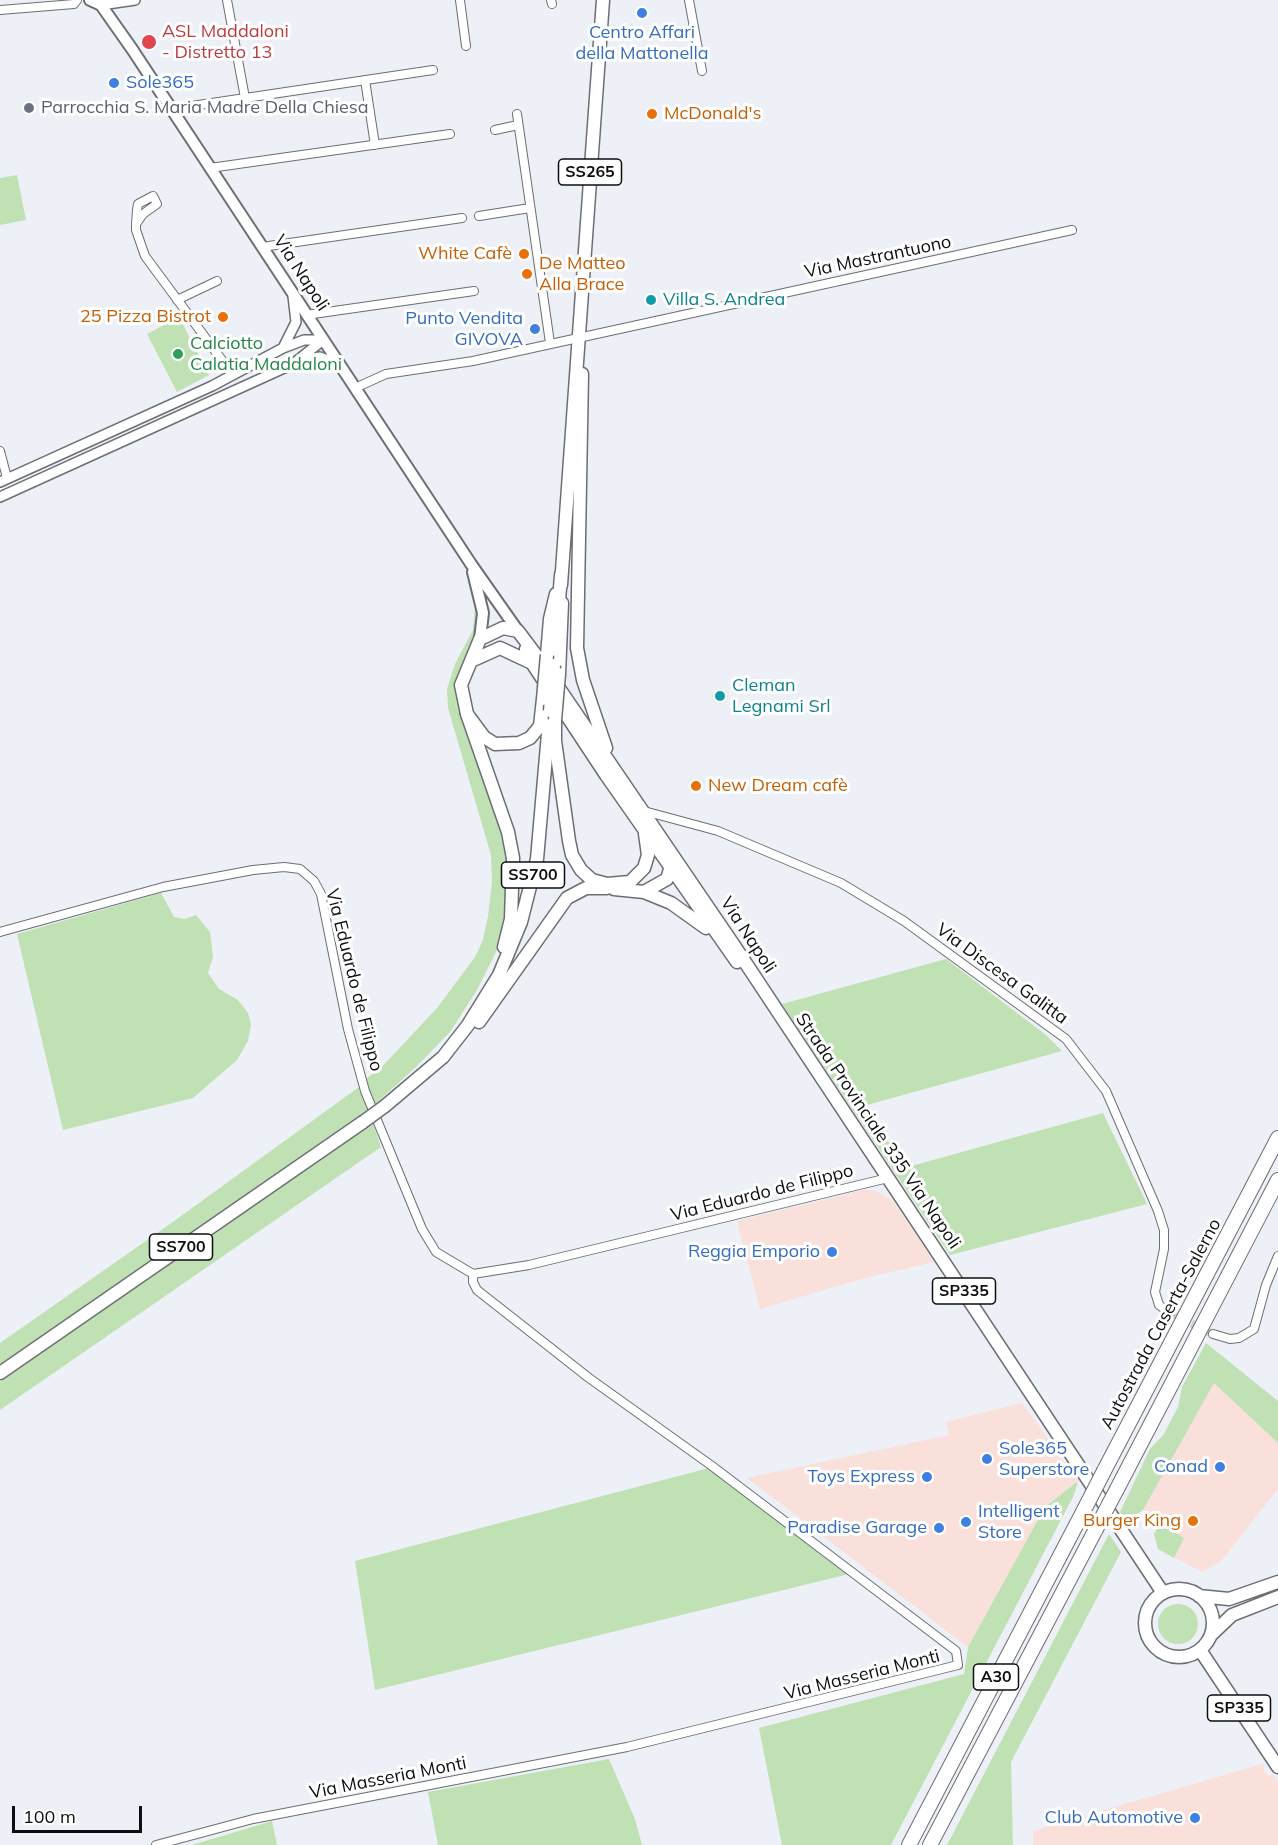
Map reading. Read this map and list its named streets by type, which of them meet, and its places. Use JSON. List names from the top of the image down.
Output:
{
  "streets": {
    "highway": ["Autostrada Caserta-Salerno", "A30"],
    "main road": [
      "SS265",
      "Via Napoli",
      "SS700",
      "Strada Provinciale 335 Via Napoli",
      "SP335"
    ],
    "street": [
      "Via Mastrantuono",
      "Via Discesa Galitta",
      "Via Eduardo de Filippo",
      "Via Masseria Monti"
    ]
  },
  "crossings": [
    ["SS265", "Via Mastrantuono"],
    ["SS265", "SS700"],
    ["Via Mastrantuono", "Via Napoli"],
    ["Via Mastrantuono", "SS700"],
    ["Via Napoli", "Via Discesa Galitta"],
    ["Via Napoli", "Strada Provinciale 335 Via Napoli"],
    ["Via Eduardo de Filippo", "Strada Provinciale 335 Via Napoli"],
    ["Via Eduardo de Filippo", "Via Masseria Monti"],
    ["Strada Provinciale 335 Via Napoli", "SP335"]
  ],
  "places": [
    "Centro Affari della Mattonella",
    "ASL Maddaloni - Distretto 13",
    "Sole365",
    "Parrocchia S. Maria Madre Della Chiesa",
    "McDonald's",
    "White Cafè",
    "De Matteo Alla Brace",
    "Villa S. Andrea",
    "25 Pizza Bistrot",
    "Punto Vendita GIVOVA",
    "Calciotto Calatia Maddaloni",
    "Cleman Legnami Srl",
    "New Dream cafè",
    "Reggia Emporio",
    "Sole365 Superstore",
    "Conad",
    "Toys Express",
    "Burger King",
    "Intelligent Store",
    "Paradise Garage",
    "Club Automotive"
  ],
  "scale_bar": "100 m"
}
